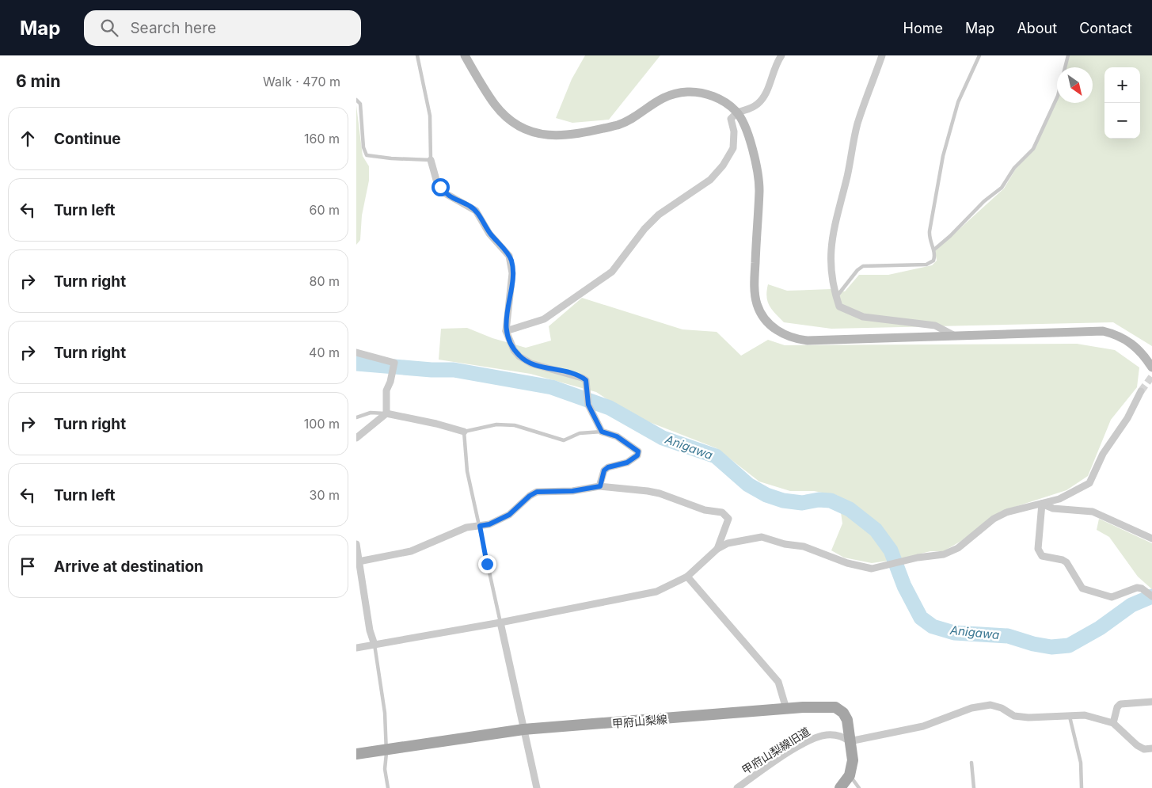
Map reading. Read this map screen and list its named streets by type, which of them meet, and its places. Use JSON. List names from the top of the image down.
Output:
{
  "streets": {
    "main road": ["甲府山梨線"],
    "street": ["甲府山梨線旧道"]
  },
  "crossings": [
    ["甲府山梨線", "甲府山梨線旧道"]
  ],
  "water": ["Anigawa"],
  "north": "bottom right",
  "page": {
    "header": "Map",
    "search": "Search here",
    "nav": [
      "Home",
      "Map",
      "About",
      "Contact"
    ],
    "heading": ["6 min", "Walk · 470 m"],
    "map_buttons": ["+", "−"],
    "list": [
      ["Continue", "160 m"],
      ["Turn left", "60 m"],
      ["Turn right", "80 m"],
      ["Turn right", "40 m"],
      ["Turn right", "100 m"],
      ["Turn left", "30 m"],
      "Arrive at destination"
    ]
  }
}
